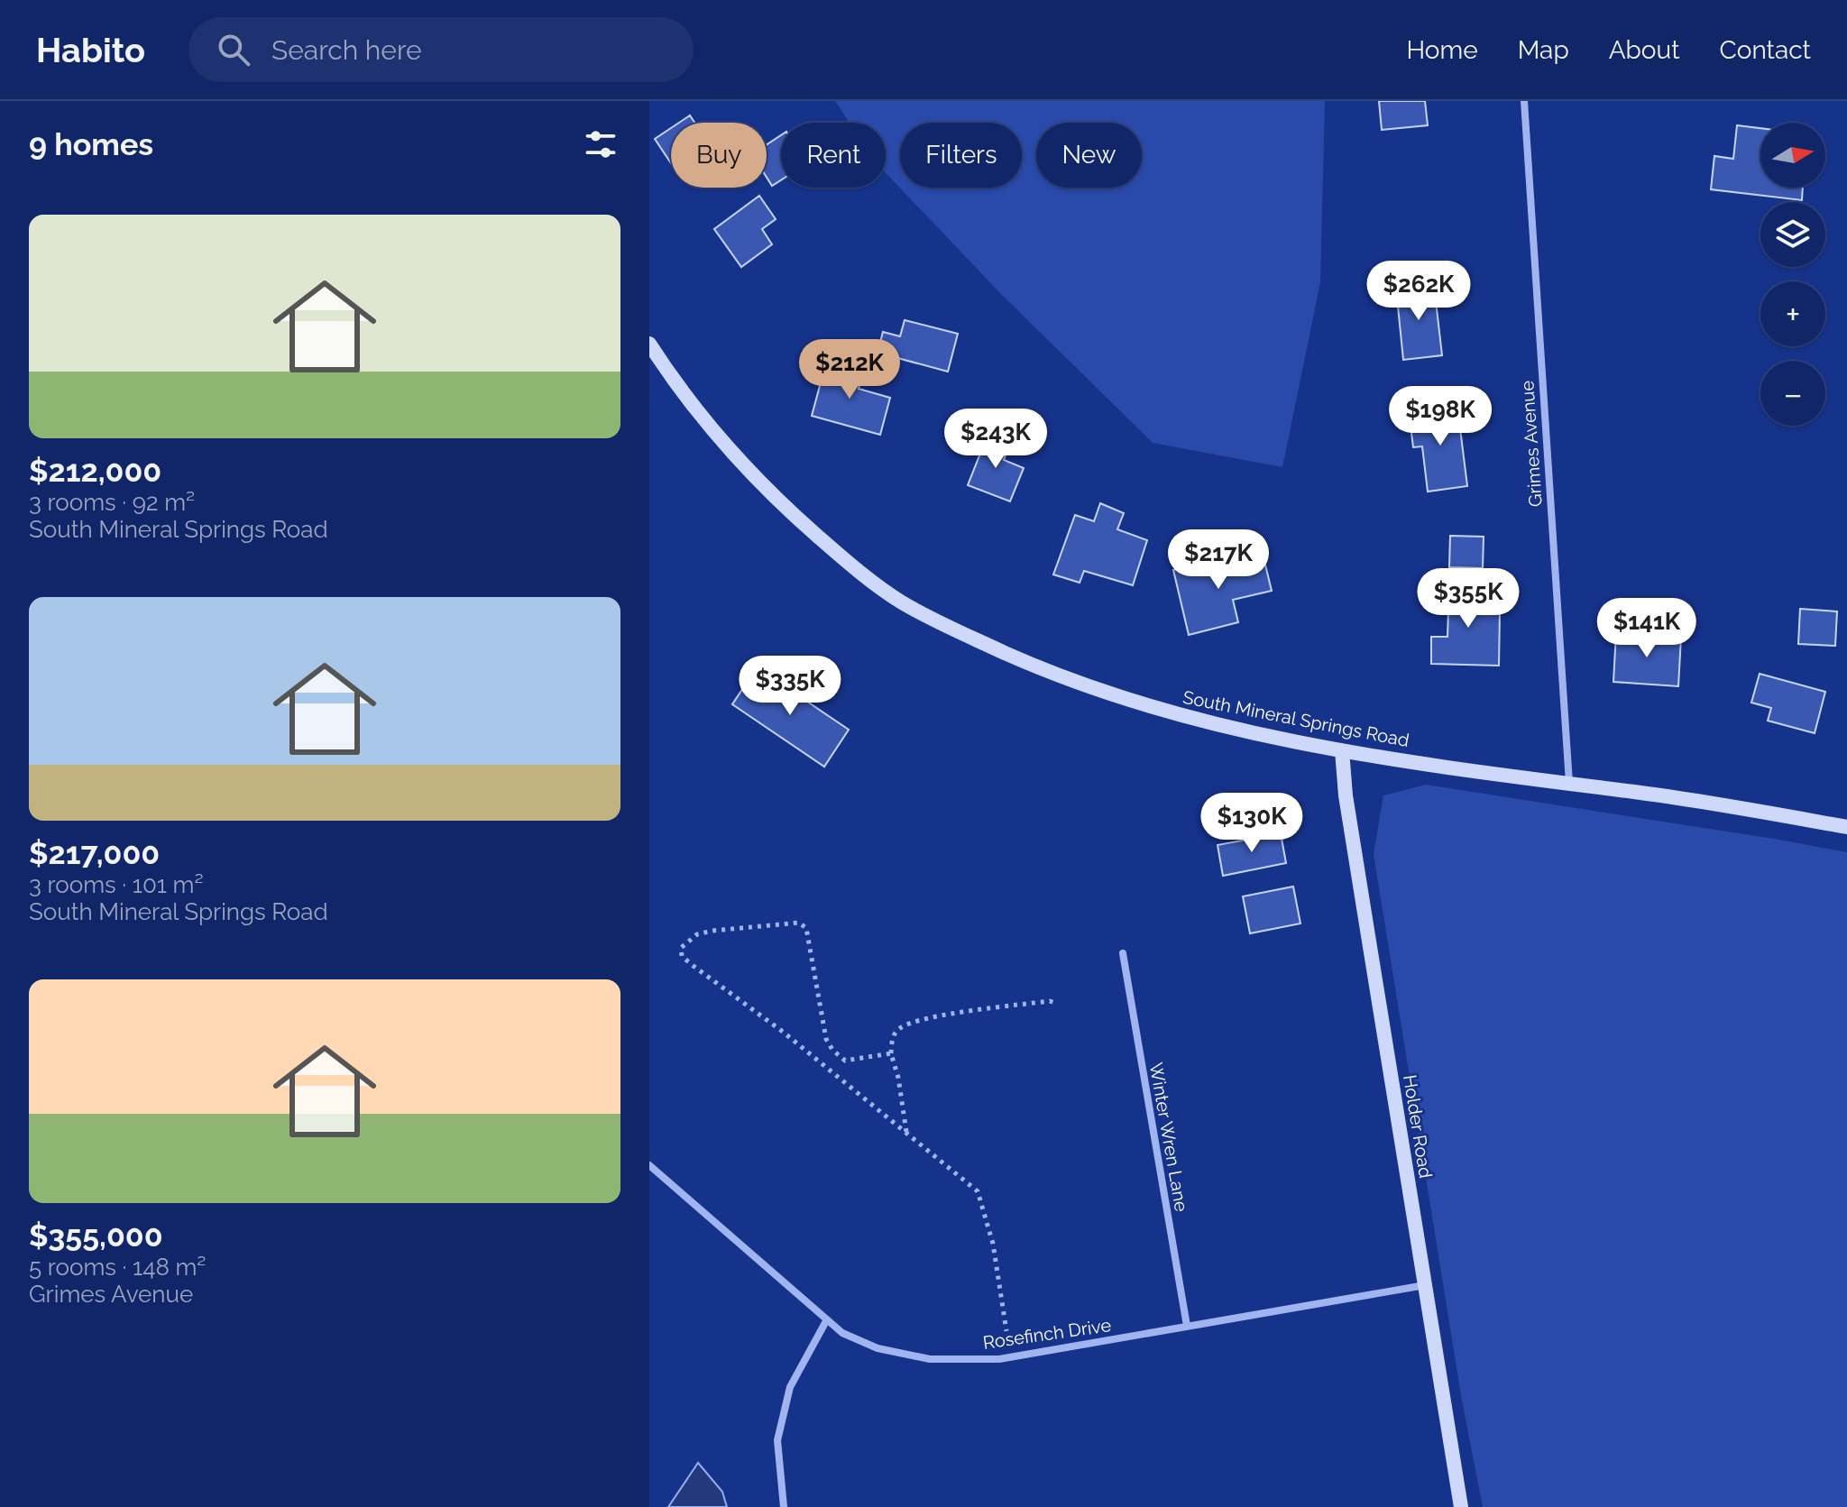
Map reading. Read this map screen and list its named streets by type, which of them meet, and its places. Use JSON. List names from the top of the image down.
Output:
{
  "streets": {
    "street": [
      "Grimes Avenue",
      "South Mineral Springs Road",
      "Holder Road",
      "Winter Wren Lane",
      "Rosefinch Drive"
    ]
  },
  "crossings": [
    ["Grimes Avenue", "South Mineral Springs Road"],
    ["South Mineral Springs Road", "Holder Road"],
    ["Holder Road", "Rosefinch Drive"],
    ["Winter Wren Lane", "Rosefinch Drive"]
  ],
  "north": "right",
  "page": {
    "header": "Habito",
    "search": "Search here",
    "nav": [
      "Home",
      "Map",
      "About",
      "Contact"
    ],
    "heading": "9 homes",
    "map_buttons": ["+", "−"],
    "chip": [
      "Buy",
      "Rent",
      "Filters",
      "New"
    ],
    "list": [
      {
        "name": "$212,000",
        "note": "3 rooms · 92 m² · South Mineral Springs Road"
      },
      {
        "name": "$217,000",
        "note": "3 rooms · 101 m² · South Mineral Springs Road"
      },
      {
        "name": "$355,000",
        "note": "5 rooms · 148 m² · Grimes Avenue"
      }
    ],
    "price": [
      "$262K",
      "$212K",
      "$198K",
      "$243K",
      "$217K",
      "$355K",
      "$141K",
      "$335K",
      "$130K"
    ]
  }
}
